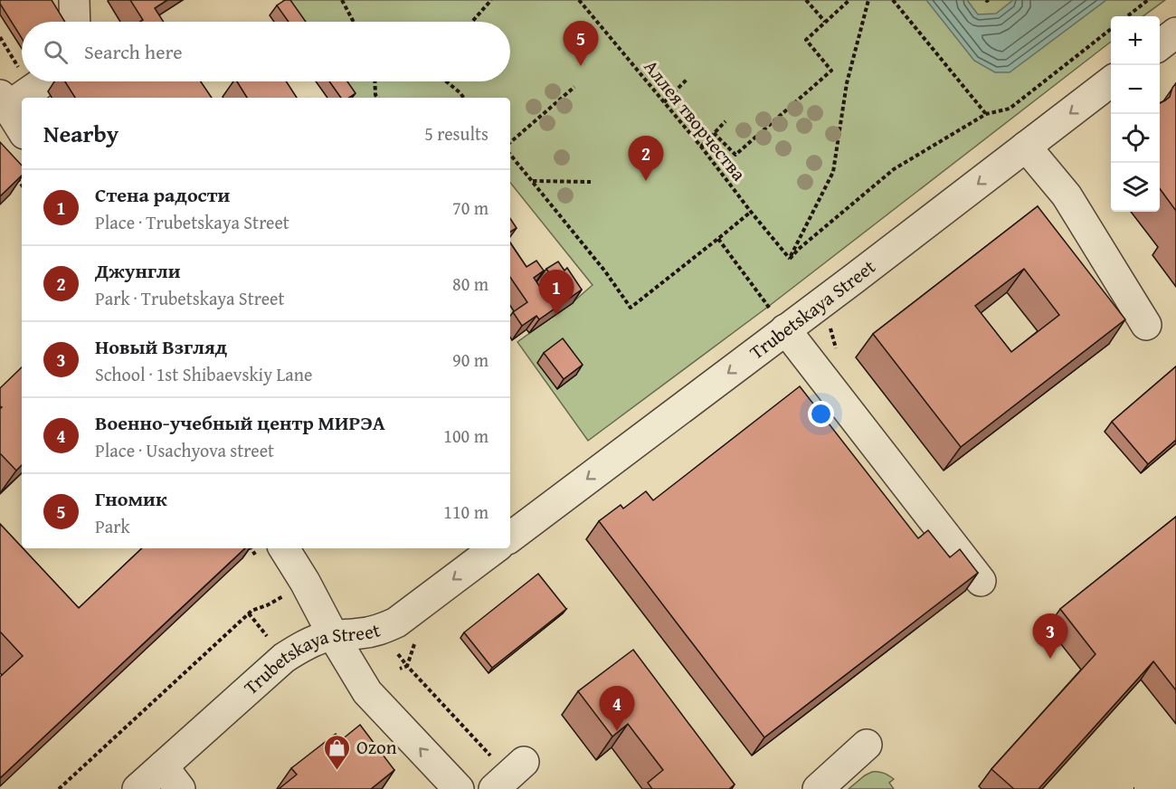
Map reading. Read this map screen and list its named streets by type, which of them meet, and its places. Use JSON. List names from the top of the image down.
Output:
{
  "streets": {
    "street": ["Trubetskaya Street"],
    "path": ["Аллея творчества"]
  },
  "one_way": ["Trubetskaya Street"],
  "places": {
    "shop": ["Ozon"]
  },
  "page": {
    "map_buttons": ["+", "−"],
    "pins": [
      "5",
      "2",
      "1",
      "3",
      "4"
    ],
    "search": "Search here",
    "heading": ["Nearby", "5 results"],
    "list": [
      {
        "mark": "1",
        "name": "Стена радости",
        "note": "Place · Trubetskaya Street",
        "value": "70 m"
      },
      {
        "mark": "2",
        "name": "Джунгли",
        "note": "Park · Trubetskaya Street",
        "value": "80 m"
      },
      {
        "mark": "3",
        "name": "Новый Взгляд",
        "note": "School · 1st Shibaevskiy Lane",
        "value": "90 m"
      },
      {
        "mark": "4",
        "name": "Военно-учебный центр МИРЭА",
        "note": "Place · Usachyova street",
        "value": "100 m"
      },
      {
        "mark": "5",
        "name": "Гномик",
        "note": "Park",
        "value": "110 m"
      }
    ]
  }
}
